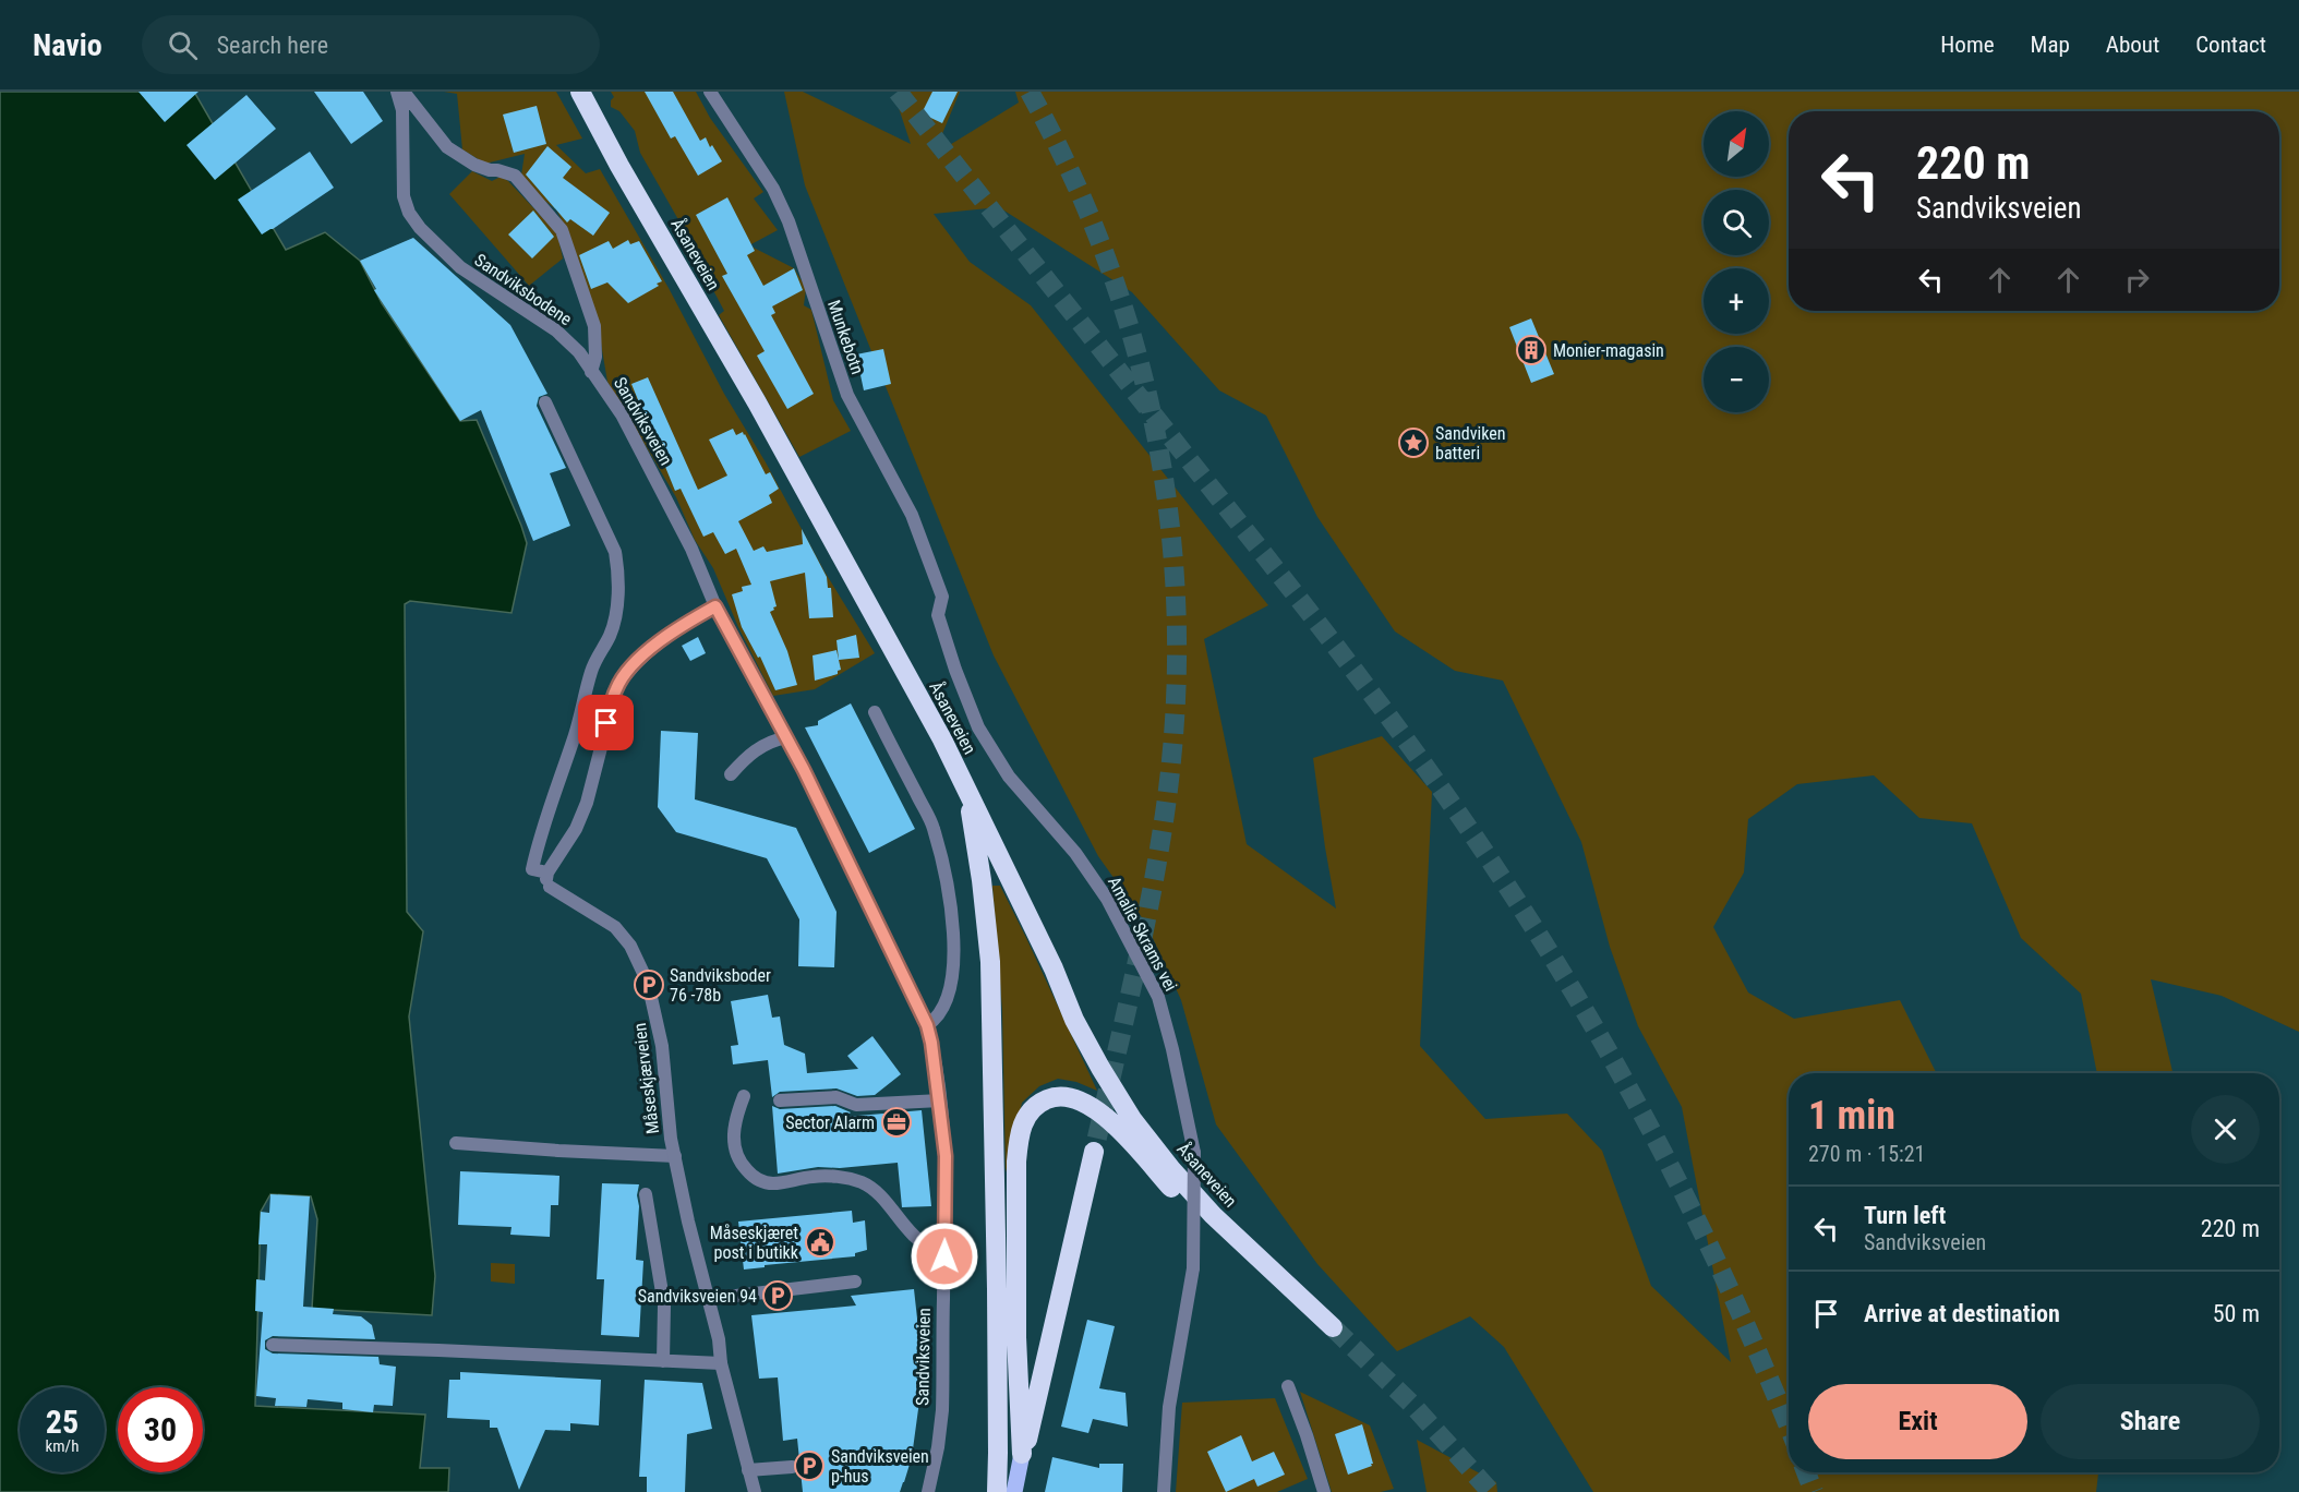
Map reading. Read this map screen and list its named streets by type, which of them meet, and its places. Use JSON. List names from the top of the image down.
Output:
{
  "streets": {
    "highway": ["Åsaneveien"],
    "street": [
      "Sandviksbodene",
      "Munkebotn",
      "Sandviksveien",
      "Amalie Skrams vei",
      "Måseskjærveien"
    ]
  },
  "crossings": [
    ["Sandviksbodene", "Sandviksveien"],
    ["Munkebotn", "Amalie Skrams vei"]
  ],
  "places": {
    "building": ["Monier-magasin"],
    "place": ["Sandviken batteri"],
    "parking": ["Sandviksboder 76 -78b", "Sandviksveien 94", "Sandviksveien p-hus"],
    "office": ["Sector Alarm"],
    "public building": ["Måseskjæret post i butikk"]
  },
  "north": "top right",
  "page": {
    "header": "Navio",
    "search": "Search here",
    "nav": [
      "Home",
      "Map",
      "About",
      "Contact"
    ],
    "map_buttons": ["+", "−"],
    "turn": ["220 m", "Sandviksveien"],
    "heading": ["1 min", "270 m · 15:21"],
    "list": [
      {
        "name": "Turn left",
        "note": "Sandviksveien",
        "value": "220 m"
      },
      {
        "name": "Arrive at destination",
        "value": "50 m"
      }
    ],
    "buttons": ["Exit", "Share"],
    "speed": "25 km/h",
    "limit": "30"
  }
}
